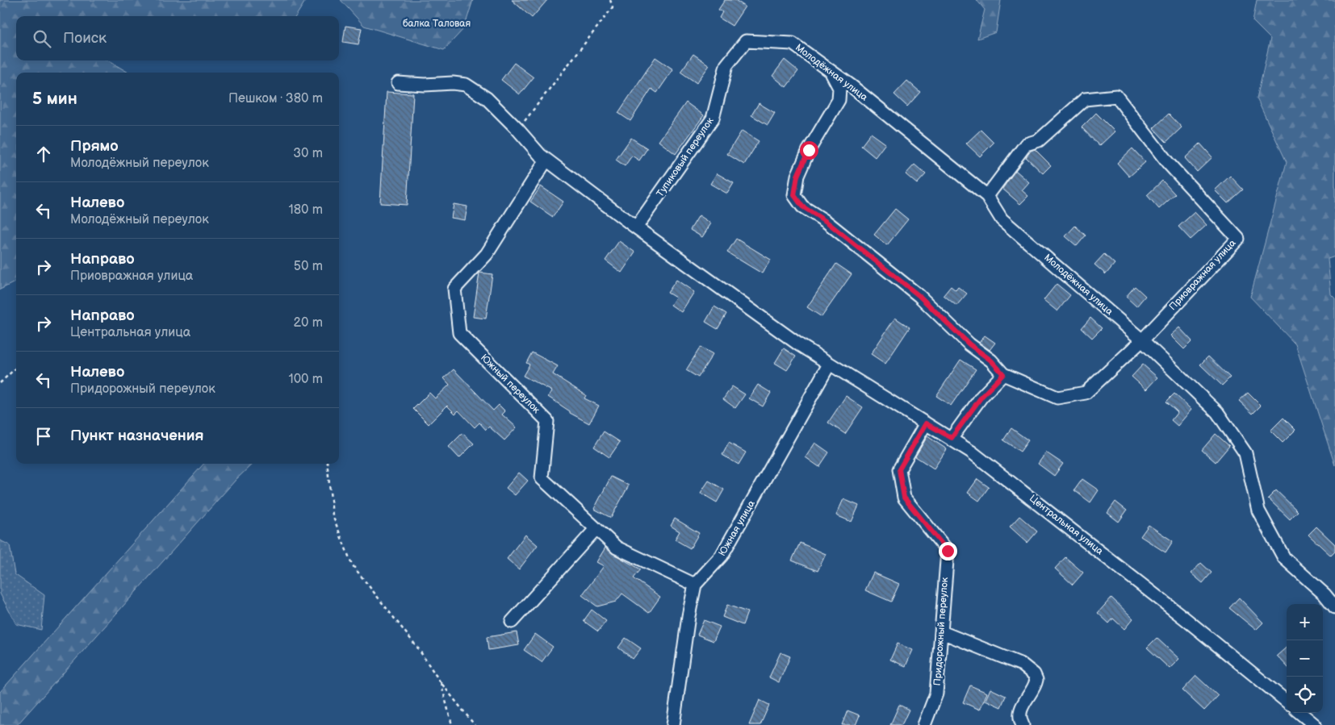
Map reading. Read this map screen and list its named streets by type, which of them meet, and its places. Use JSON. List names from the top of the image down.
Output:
{
  "streets": {
    "street": [
      "Молодёжная улица",
      "Тупиковый переулок",
      "Приовражная улица",
      "Южный переулок",
      "Центральная улица",
      "Южная улица",
      "Придорожный переулок"
    ]
  },
  "crossings": [
    ["Молодёжная улица", "Тупиковый переулок"],
    ["Молодёжная улица", "Приовражная улица"],
    ["Тупиковый переулок", "Центральная улица"],
    ["Южный переулок", "Центральная улица"],
    ["Южный переулок", "Южная улица"],
    ["Центральная улица", "Южная улица"],
    ["Центральная улица", "Придорожный переулок"]
  ],
  "parks": ["балка Таловая"],
  "page": {
    "search": "Поиск",
    "heading": ["5 мин", "Пешком · 380 m"],
    "list": [
      ["Прямо", "Молодёжный переулок", "30 m"],
      ["Налево", "Молодёжный переулок", "180 m"],
      ["Направо", "Приовражная улица", "50 m"],
      ["Направо", "Центральная улица", "20 m"],
      ["Налево", "Придорожный переулок", "100 m"],
      "Пункт назначения"
    ],
    "map_buttons": ["+", "−"]
  }
}
